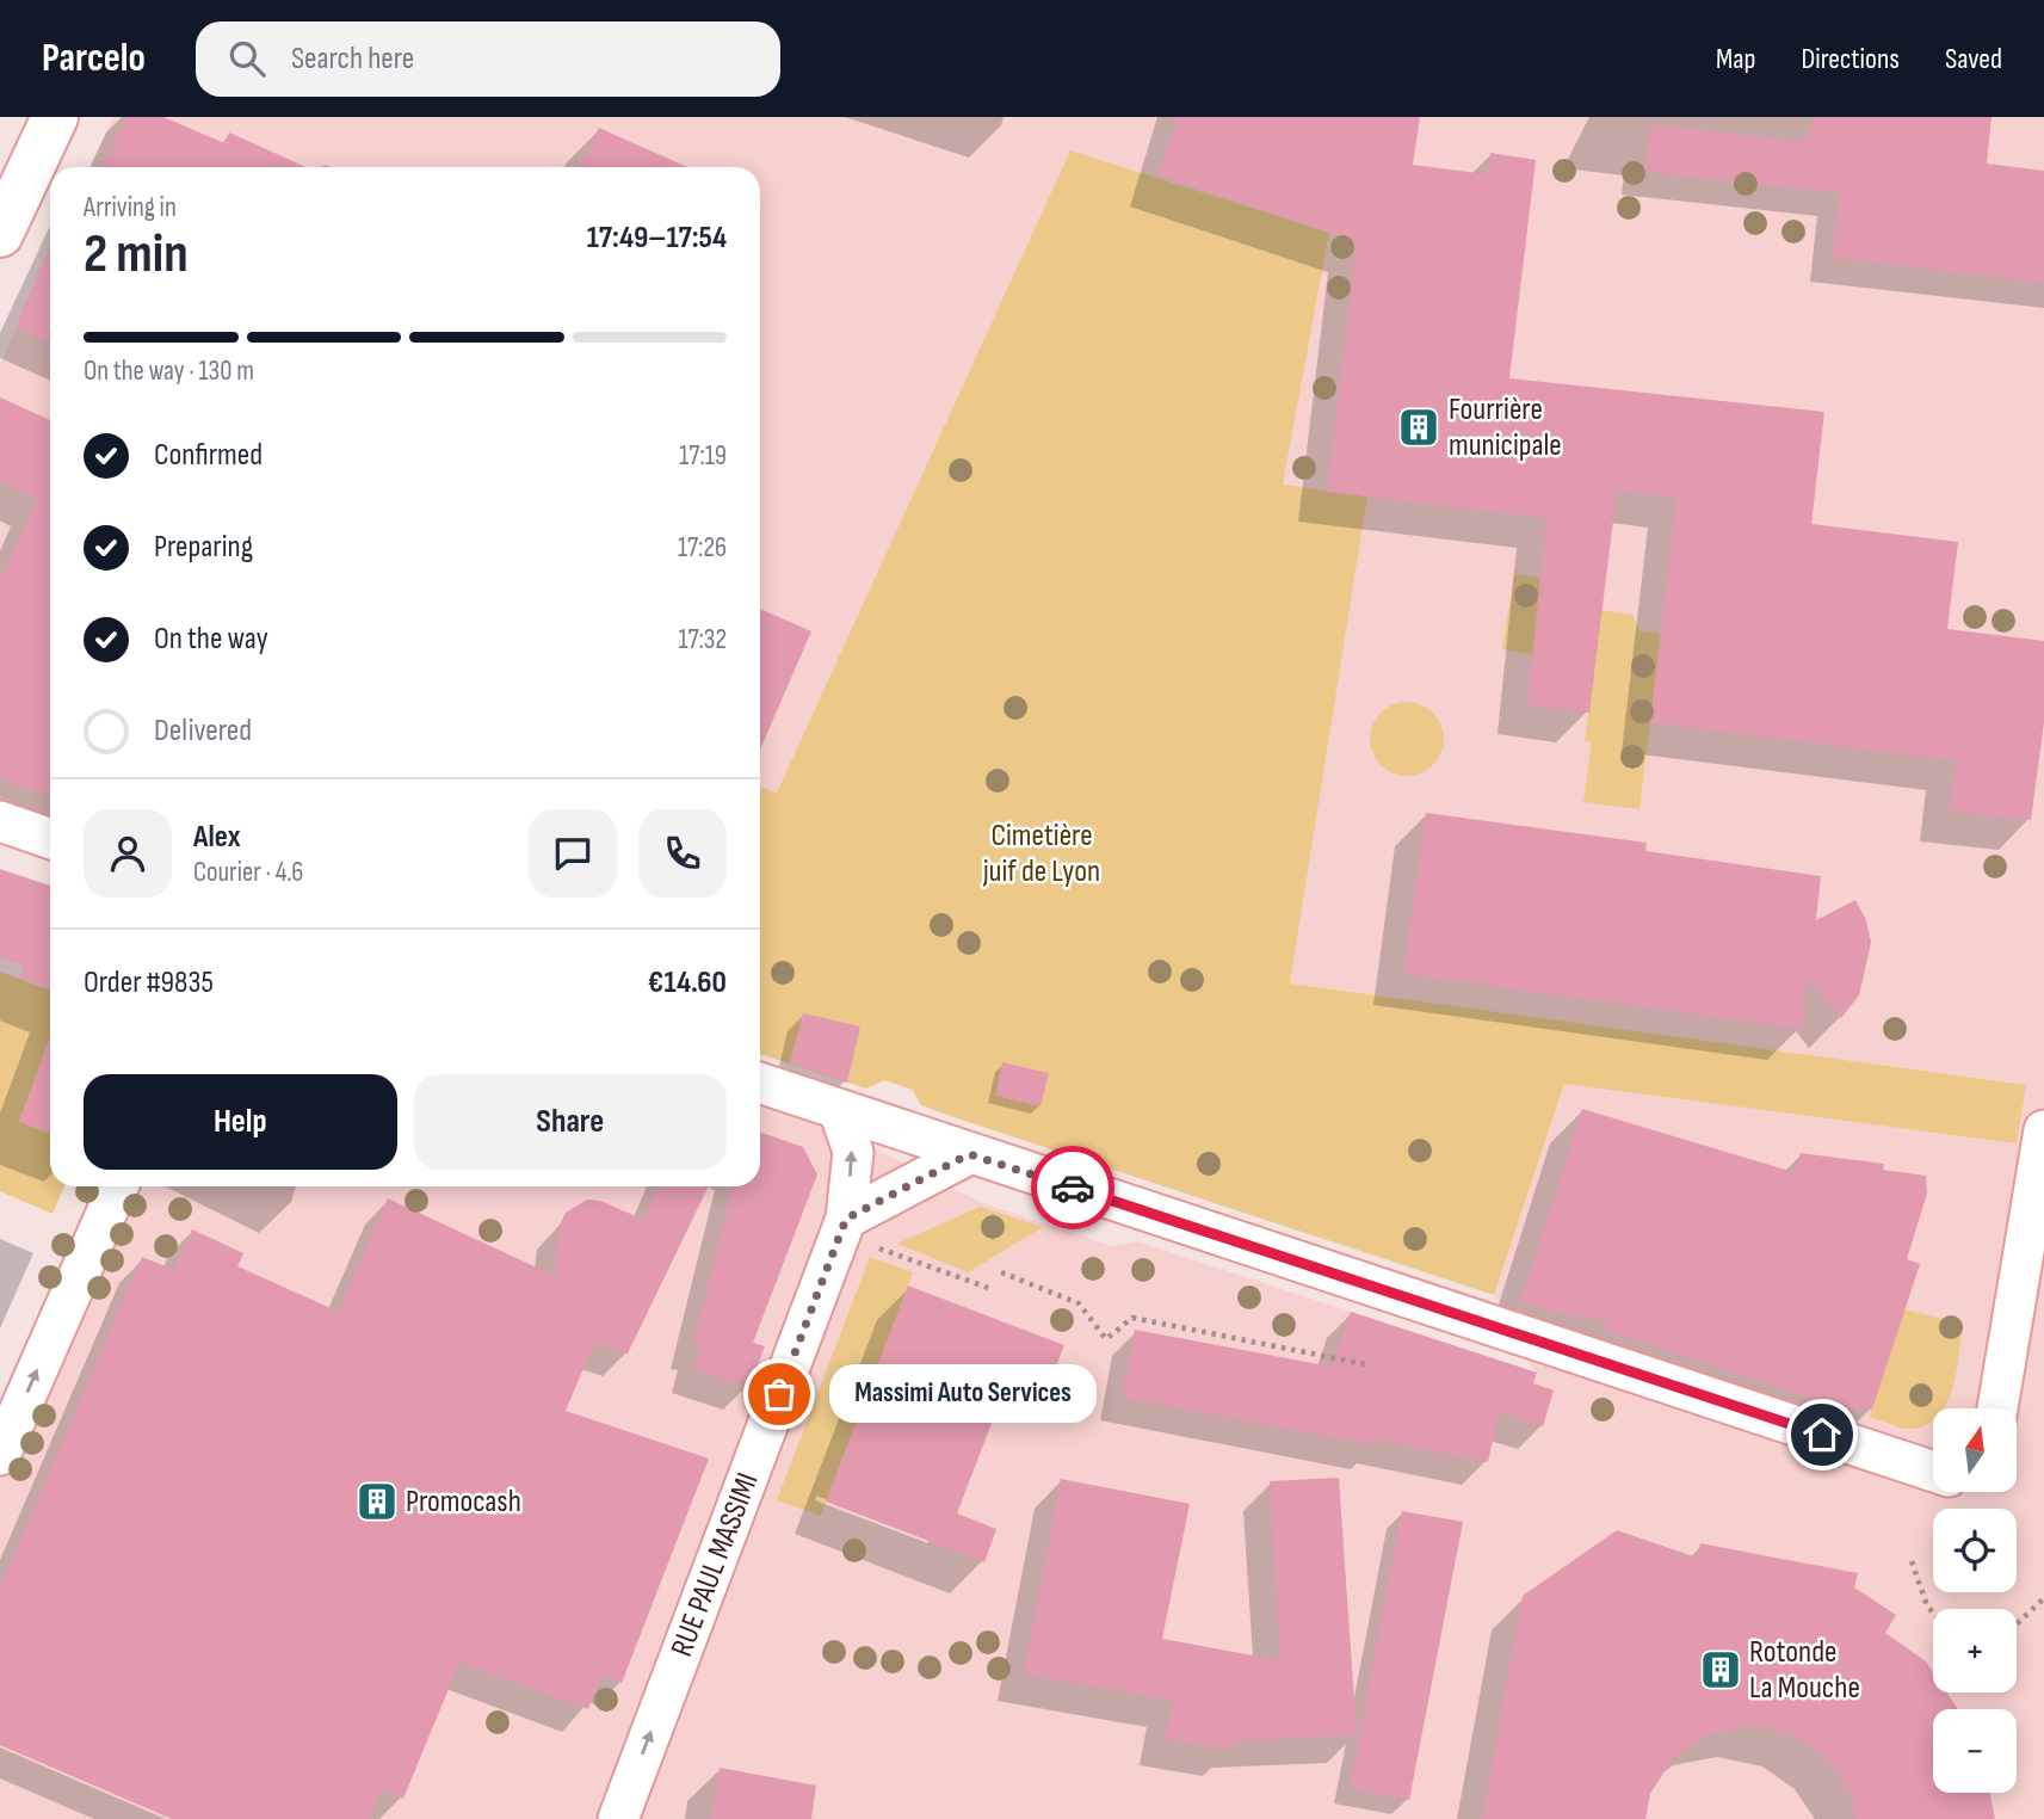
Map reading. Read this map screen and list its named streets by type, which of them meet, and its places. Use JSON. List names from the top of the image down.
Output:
{
  "streets": {
    "street": ["RUE PAUL MASSIMI"]
  },
  "one_way": ["RUE PAUL MASSIMI"],
  "parks": ["Cimetière juif de Lyon"],
  "places": {
    "building": ["Fourrière municipale", "Promocash", "Rotonde La Mouche"],
    "other": ["Massimi Auto Services"]
  },
  "north": "top",
  "page": {
    "header": "Parcelo",
    "search": "Search here",
    "nav": ["Map", "Directions", "Saved"],
    "heading": ["2 min", "Arriving in", "17:49–17:54"],
    "panel": [
      "Alex",
      "Courier · 4.6",
      "Order #9835",
      "€14.60"
    ],
    "bar": "On the way · 130 m",
    "list": [
      ["Confirmed", "17:19"],
      ["Preparing", "17:26"],
      ["On the way", "17:32"],
      "Delivered"
    ],
    "buttons": ["Help", "Share"],
    "bubble": "Massimi Auto Services",
    "map_buttons": ["+", "−"]
  }
}
